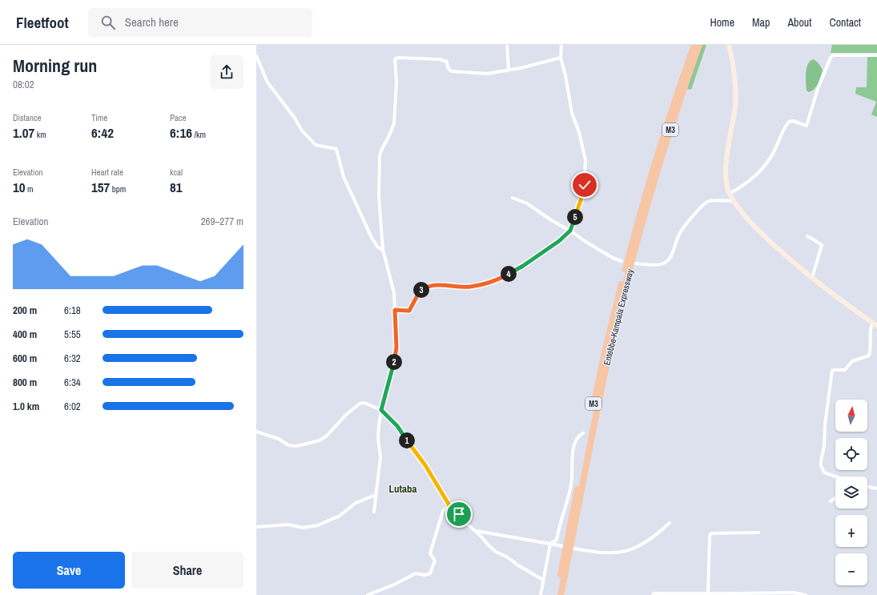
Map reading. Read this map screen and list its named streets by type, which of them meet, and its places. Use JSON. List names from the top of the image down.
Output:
{
  "streets": {
    "highway": ["M3", "Entebbe-Kampala Expressway"]
  },
  "districts": ["Lutaba"],
  "north": "top",
  "page": {
    "header": "Fleetfoot",
    "search": "Search here",
    "nav": [
      "Home",
      "Map",
      "About",
      "Contact"
    ],
    "heading": ["Morning run", "08:02"],
    "stats": [
      ["Distance", "1.07 km"],
      ["Time", "6:42"],
      ["Pace", "6:16 /km"],
      ["Elevation", "10 m"],
      ["Heart rate", "157 bpm"],
      ["kcal", "81"]
    ],
    "chart": ["Elevation", "269–277 m"],
    "pins": [
      "5",
      "4",
      "3",
      "2",
      "1"
    ],
    "list": [
      {
        "name": "200 m",
        "note": "6:18"
      },
      {
        "name": "400 m",
        "note": "5:55"
      },
      {
        "name": "600 m",
        "note": "6:32"
      },
      {
        "name": "800 m",
        "note": "6:34"
      },
      {
        "name": "1.0 km",
        "note": "6:02"
      }
    ],
    "map_buttons": ["+", "−"],
    "buttons": ["Save", "Share"]
  }
}
